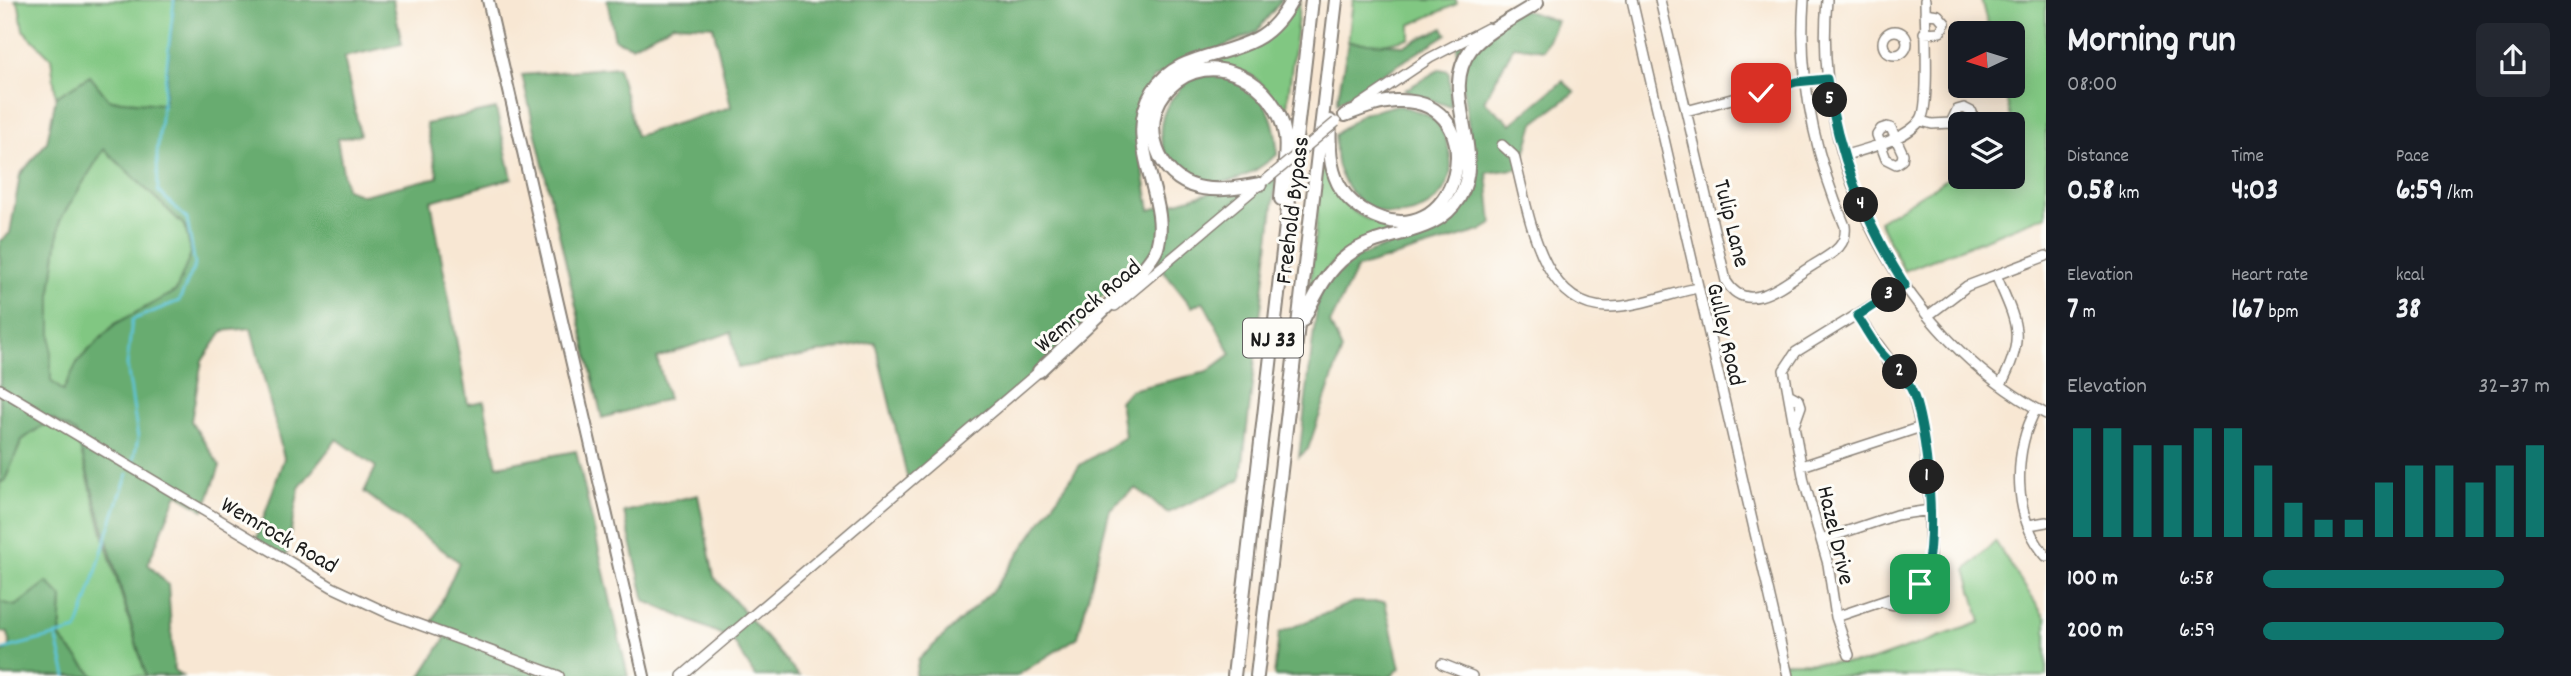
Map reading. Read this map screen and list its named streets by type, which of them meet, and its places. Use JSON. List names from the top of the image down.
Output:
{
  "streets": {
    "highway": ["Freehold Bypass", "NJ 33"],
    "street": [
      "Tulip Lane",
      "Wemrock Road",
      "Gulley Road",
      "Hazel Drive"
    ]
  },
  "north": "left",
  "page": {
    "heading": ["Morning run", "08:00"],
    "pins": [
      "5",
      "4",
      "3",
      "2",
      "1"
    ],
    "stats": [
      ["Distance", "0.58 km"],
      ["Time", "4:03"],
      ["Pace", "6:59 /km"],
      ["Elevation", "7 m"],
      ["Heart rate", "167 bpm"],
      ["kcal", "38"]
    ],
    "chart": ["Elevation", "32–37 m"],
    "list": [
      {
        "name": "100 m",
        "note": "6:58"
      },
      {
        "name": "200 m",
        "note": "6:59"
      }
    ]
  }
}
